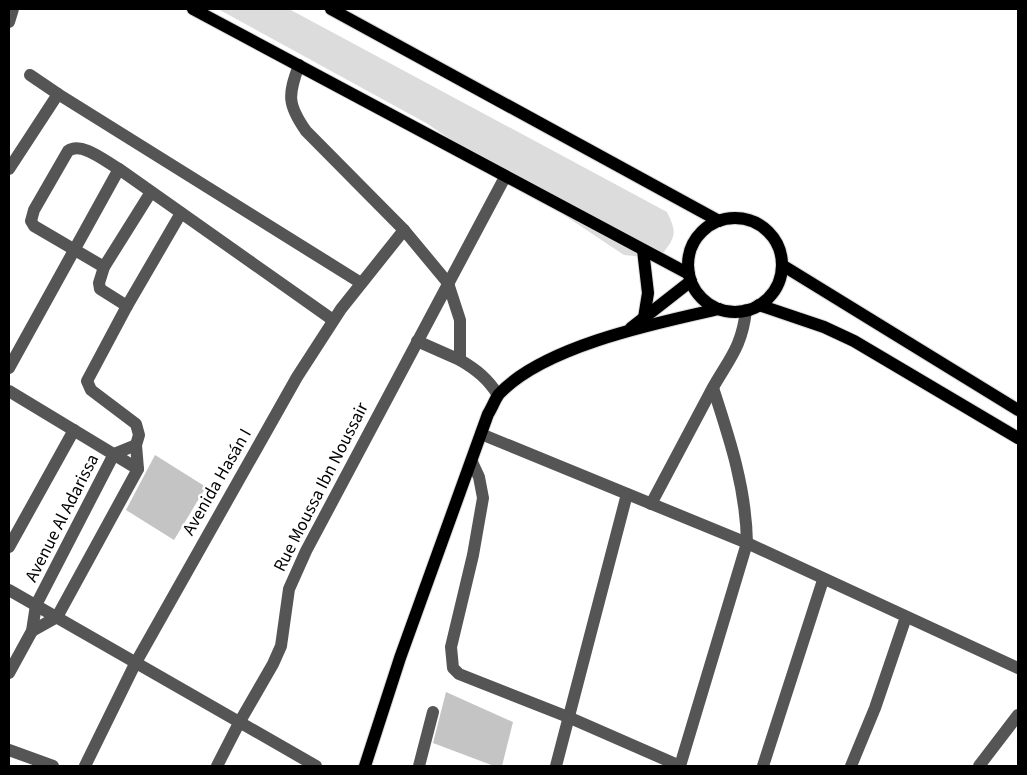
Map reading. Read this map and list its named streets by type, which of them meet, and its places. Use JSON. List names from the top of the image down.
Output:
{
  "streets": {
    "street": ["Avenida Hasán I", "Rue Moussa Ibn Noussair", "Avenue Al Adarissa"]
  }
}
